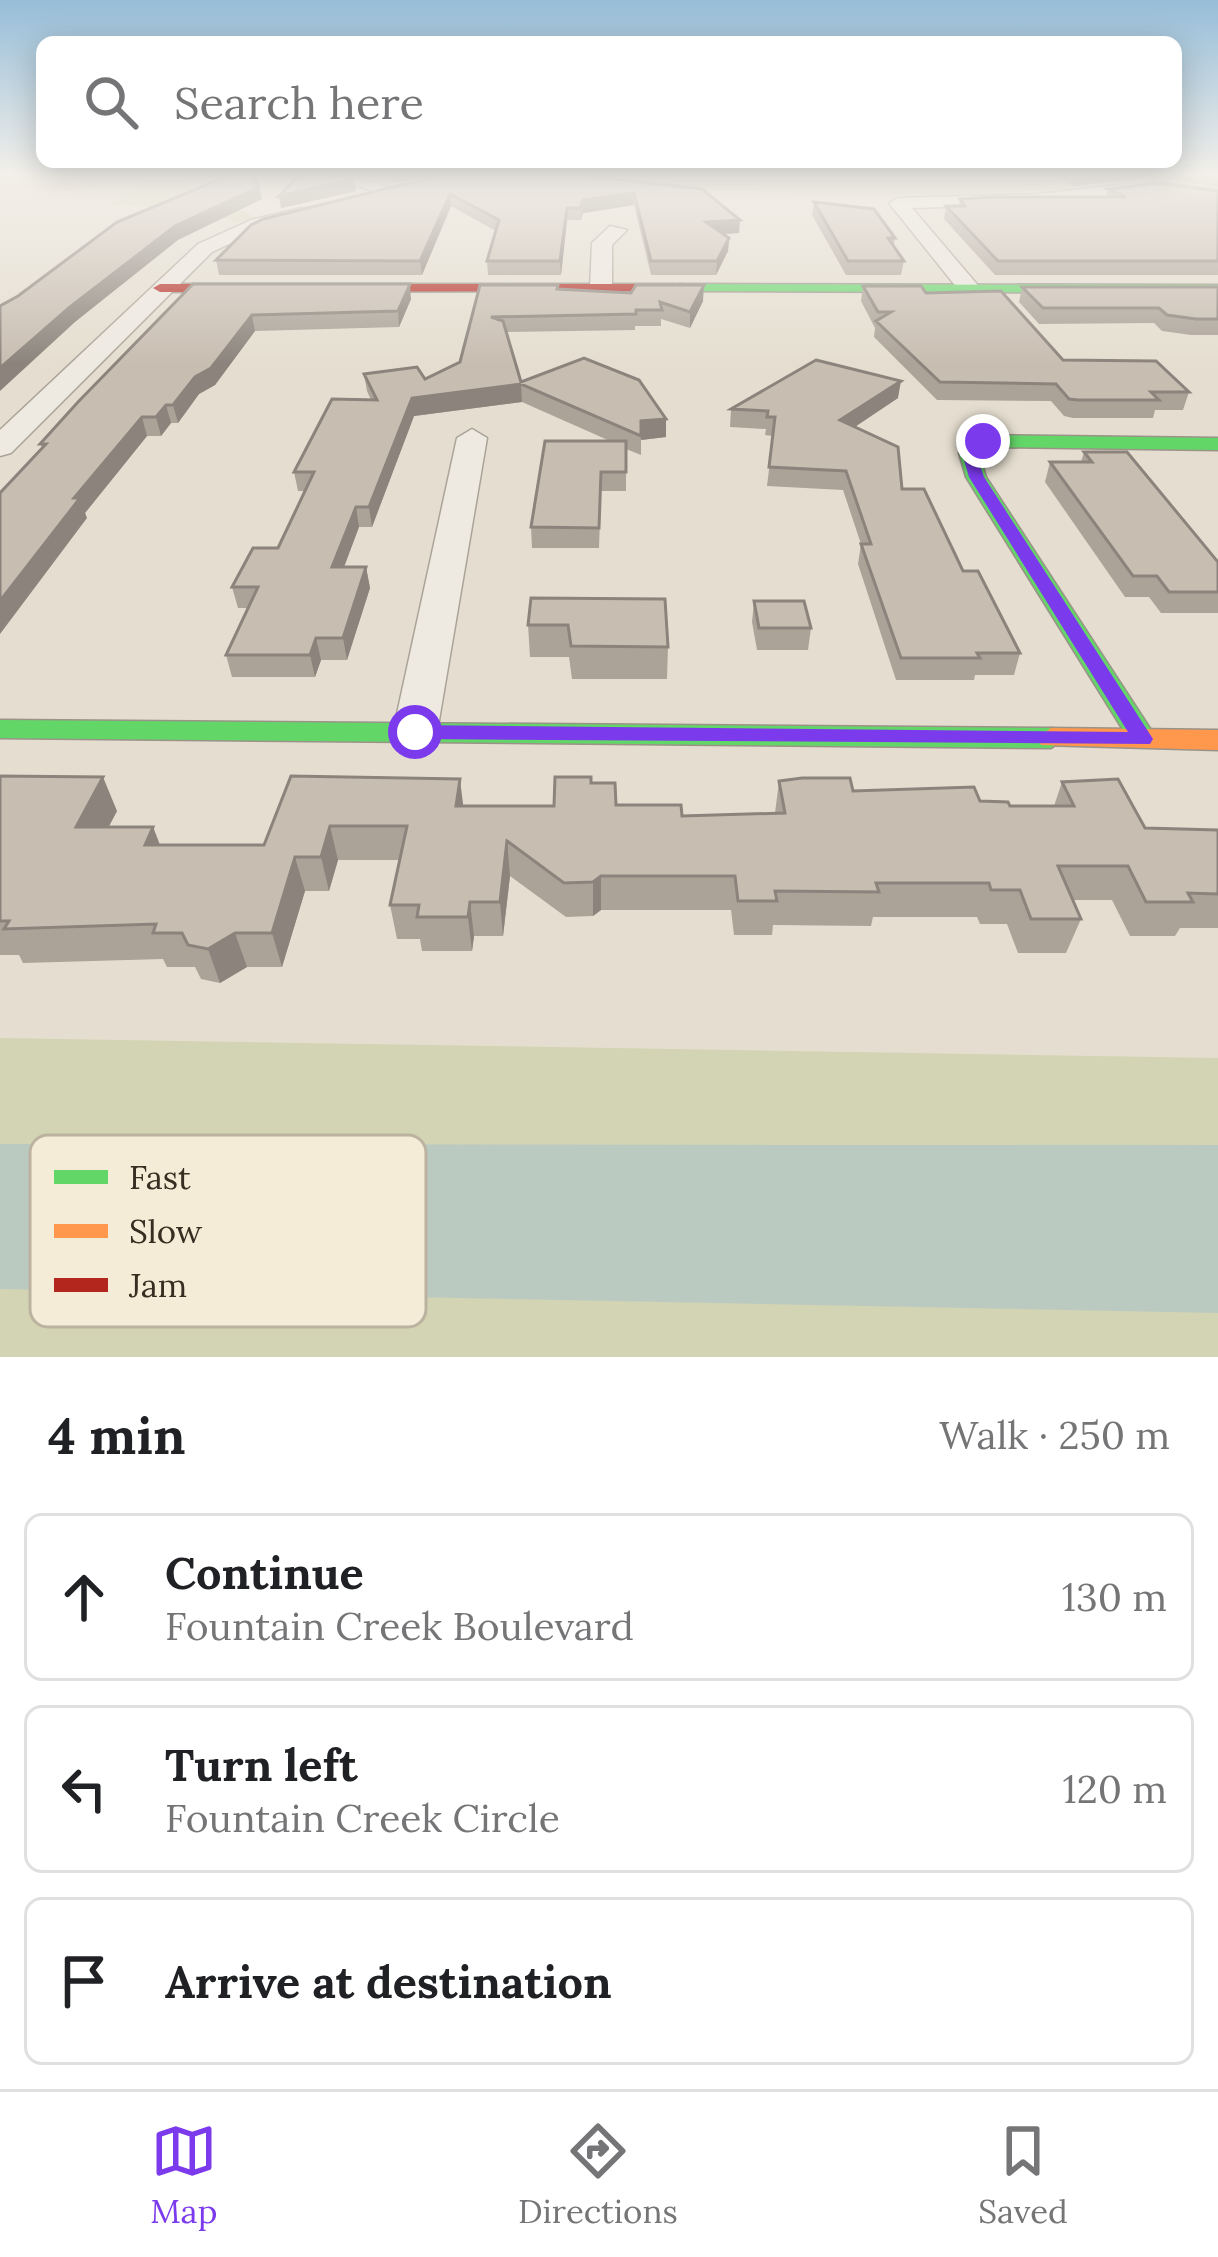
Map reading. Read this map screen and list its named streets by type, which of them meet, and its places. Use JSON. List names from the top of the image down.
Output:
{
  "legend": ["Fast", "Slow", "Jam"],
  "page": {
    "search": "Search here",
    "heading": ["4 min", "Walk · 250 m"],
    "list": [
      ["Continue", "Fountain Creek Boulevard", "130 m"],
      ["Turn left", "Fountain Creek Circle", "120 m"],
      "Arrive at destination"
    ],
    "nav": ["Map", "Directions", "Saved"]
  }
}
